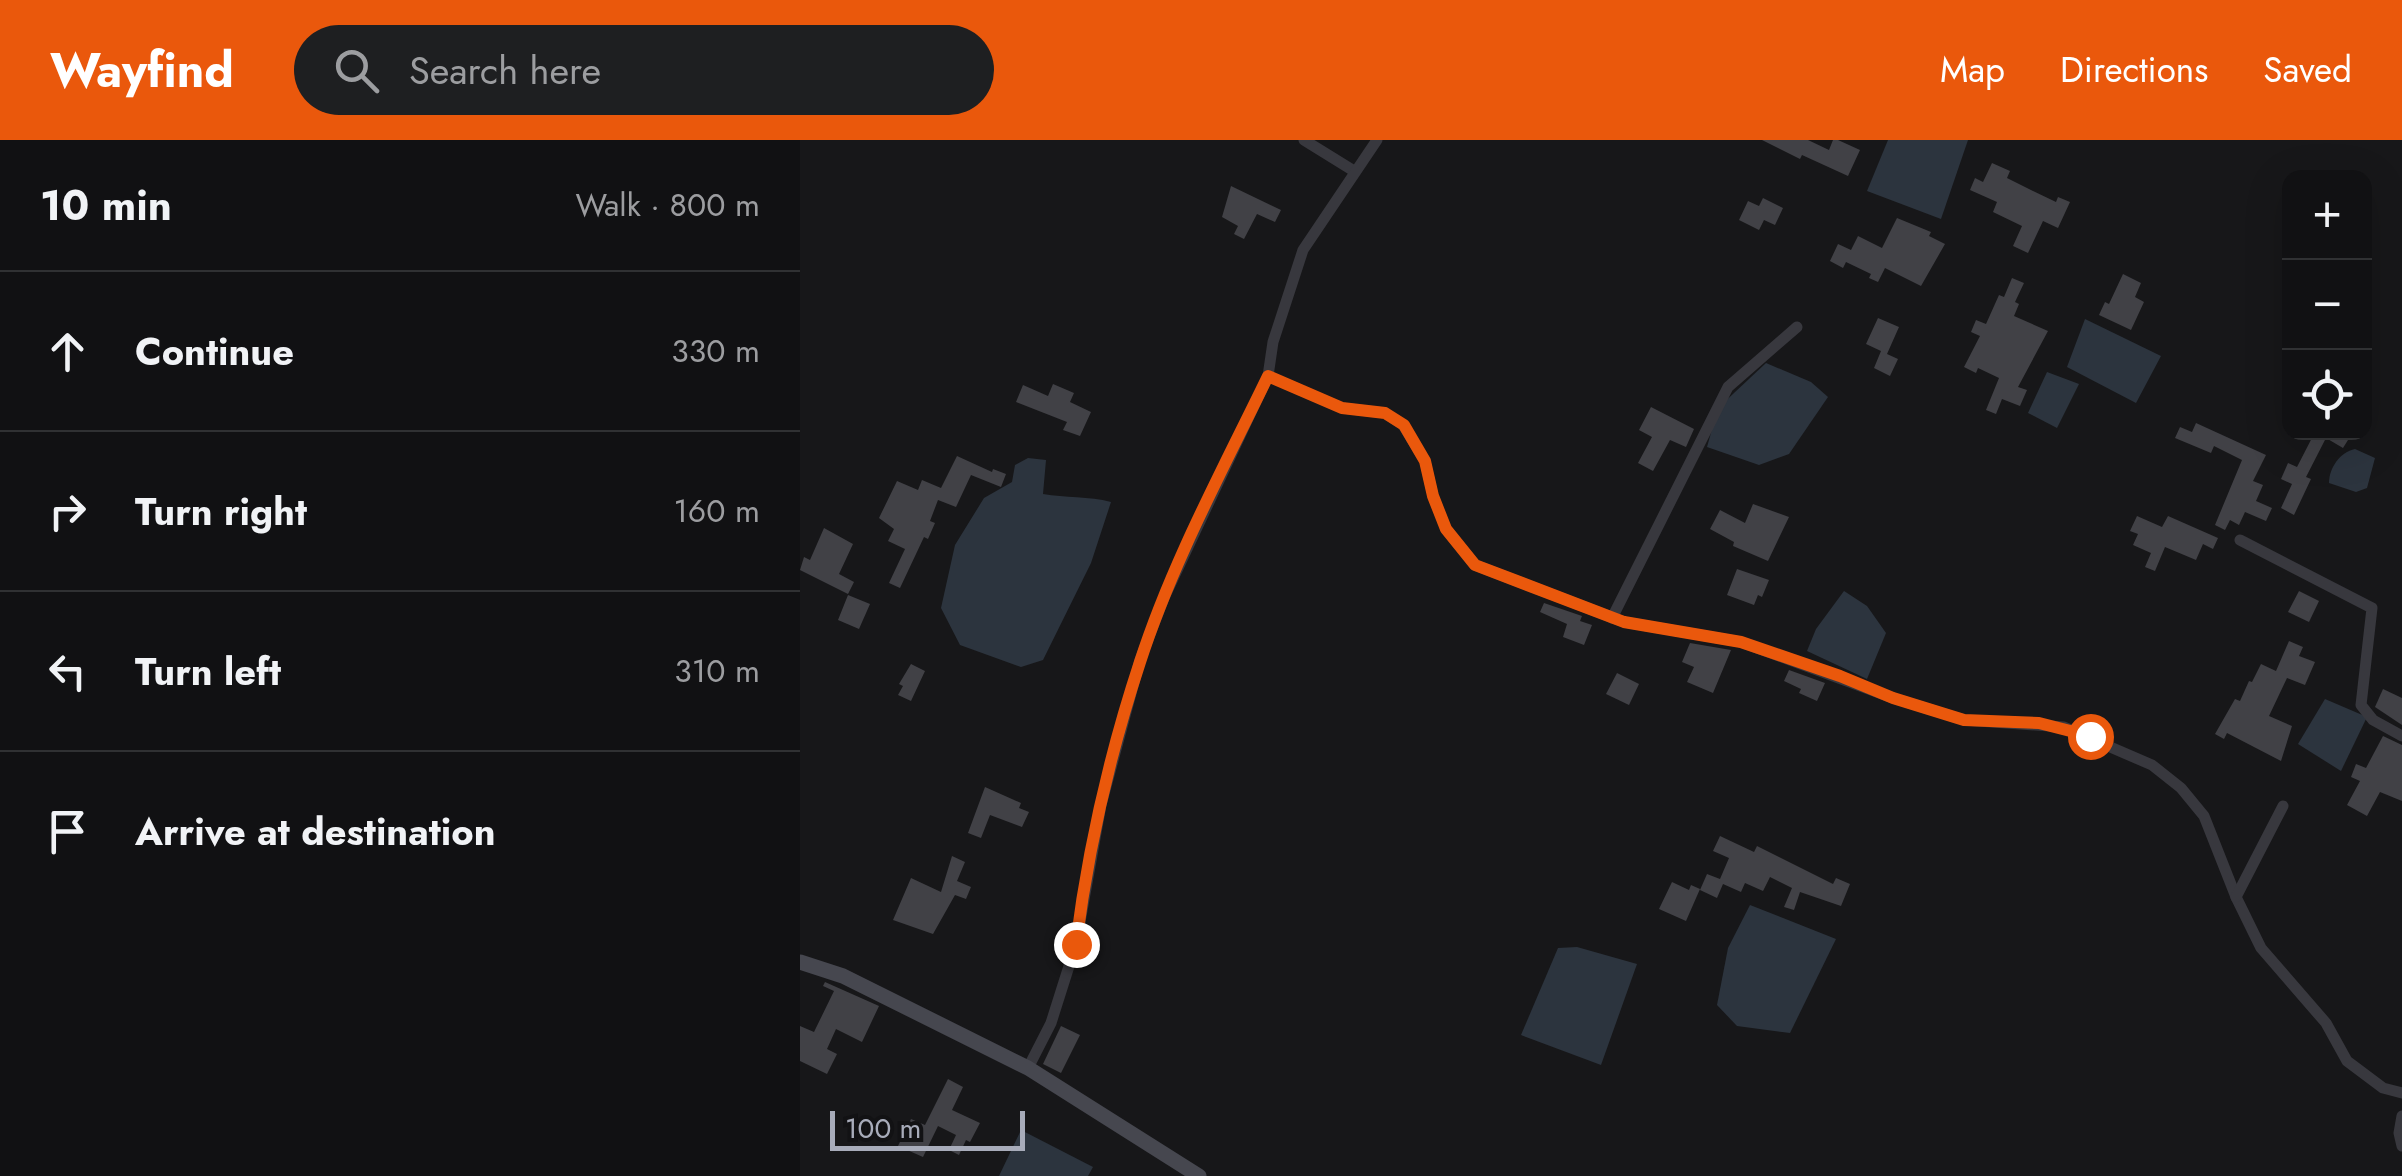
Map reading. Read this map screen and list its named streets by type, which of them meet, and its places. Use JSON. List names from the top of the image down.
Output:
{
  "scale_bar": "100 m",
  "page": {
    "header": "Wayfind",
    "search": "Search here",
    "nav": ["Map", "Directions", "Saved"],
    "heading": ["10 min", "Walk · 800 m"],
    "map_buttons": ["+", "−"],
    "list": [
      ["Continue", "330 m"],
      ["Turn right", "160 m"],
      ["Turn left", "310 m"],
      "Arrive at destination"
    ],
    "scale": "100 m"
  }
}
